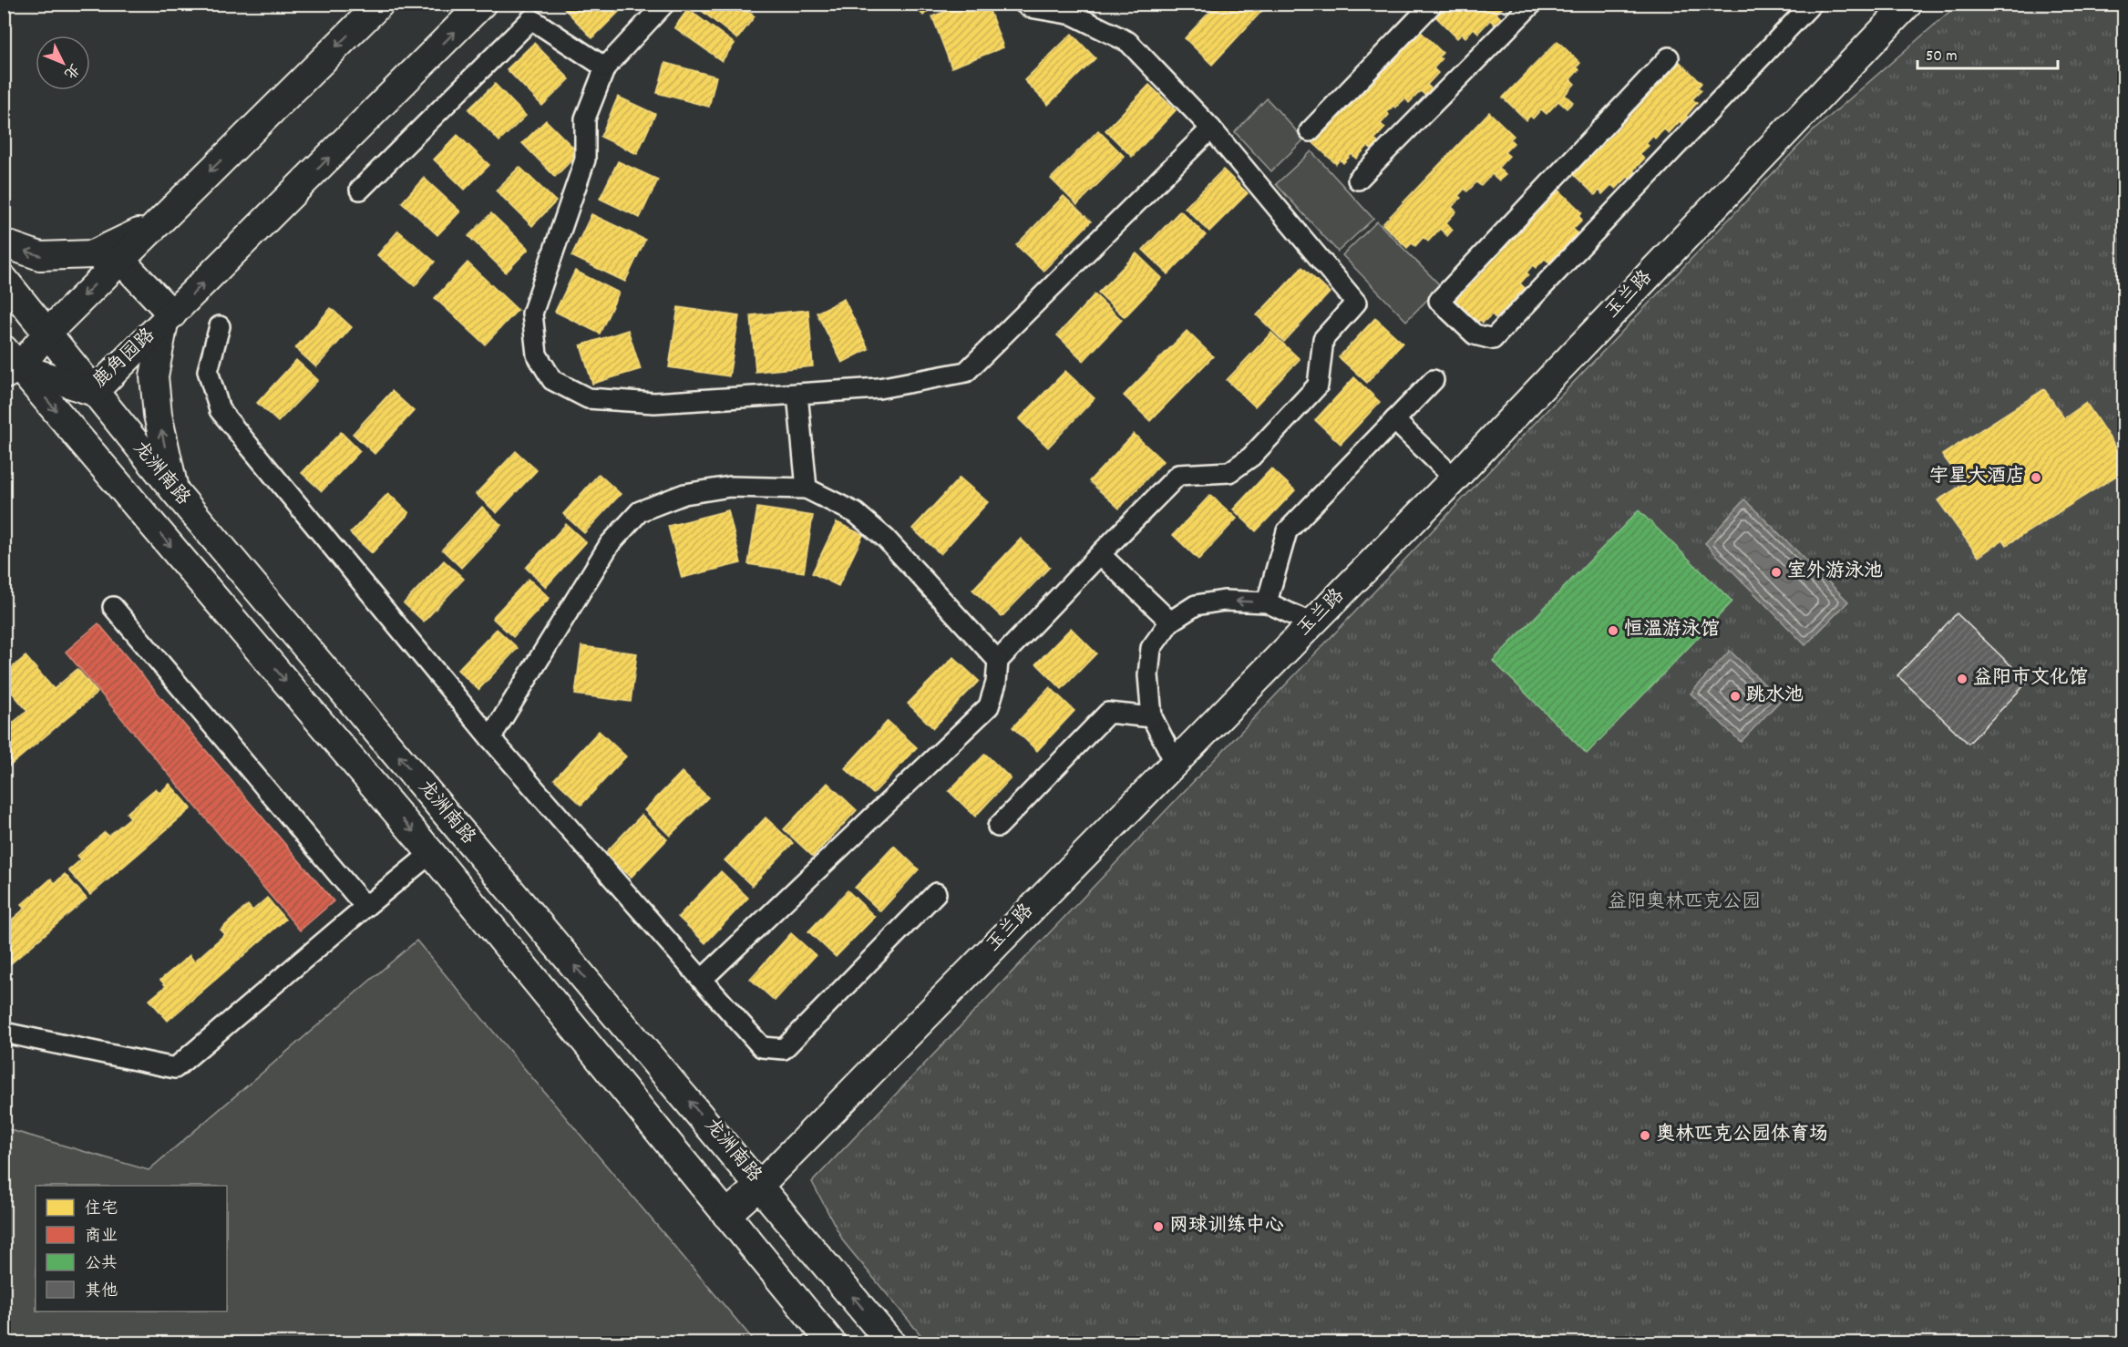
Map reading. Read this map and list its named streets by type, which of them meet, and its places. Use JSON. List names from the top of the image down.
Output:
{
  "streets": {
    "main road": ["玉兰路", "鹿角园路", "龙洲南路"]
  },
  "crossings": [
    ["玉兰路", "龙洲南路"],
    ["鹿角园路", "龙洲南路"]
  ],
  "parks": ["益阳奥林匹克公园"],
  "places": [
    "宇星大酒店",
    "室外游泳池",
    "恒温游泳馆",
    "益阳市文化馆",
    "跳水池",
    "奥林匹克公园体育场",
    "网球训练中心"
  ],
  "legend": [
    "住宅",
    "商业",
    "公共",
    "其他"
  ],
  "scale_bar": "50 m",
  "north": "bottom right"
}
